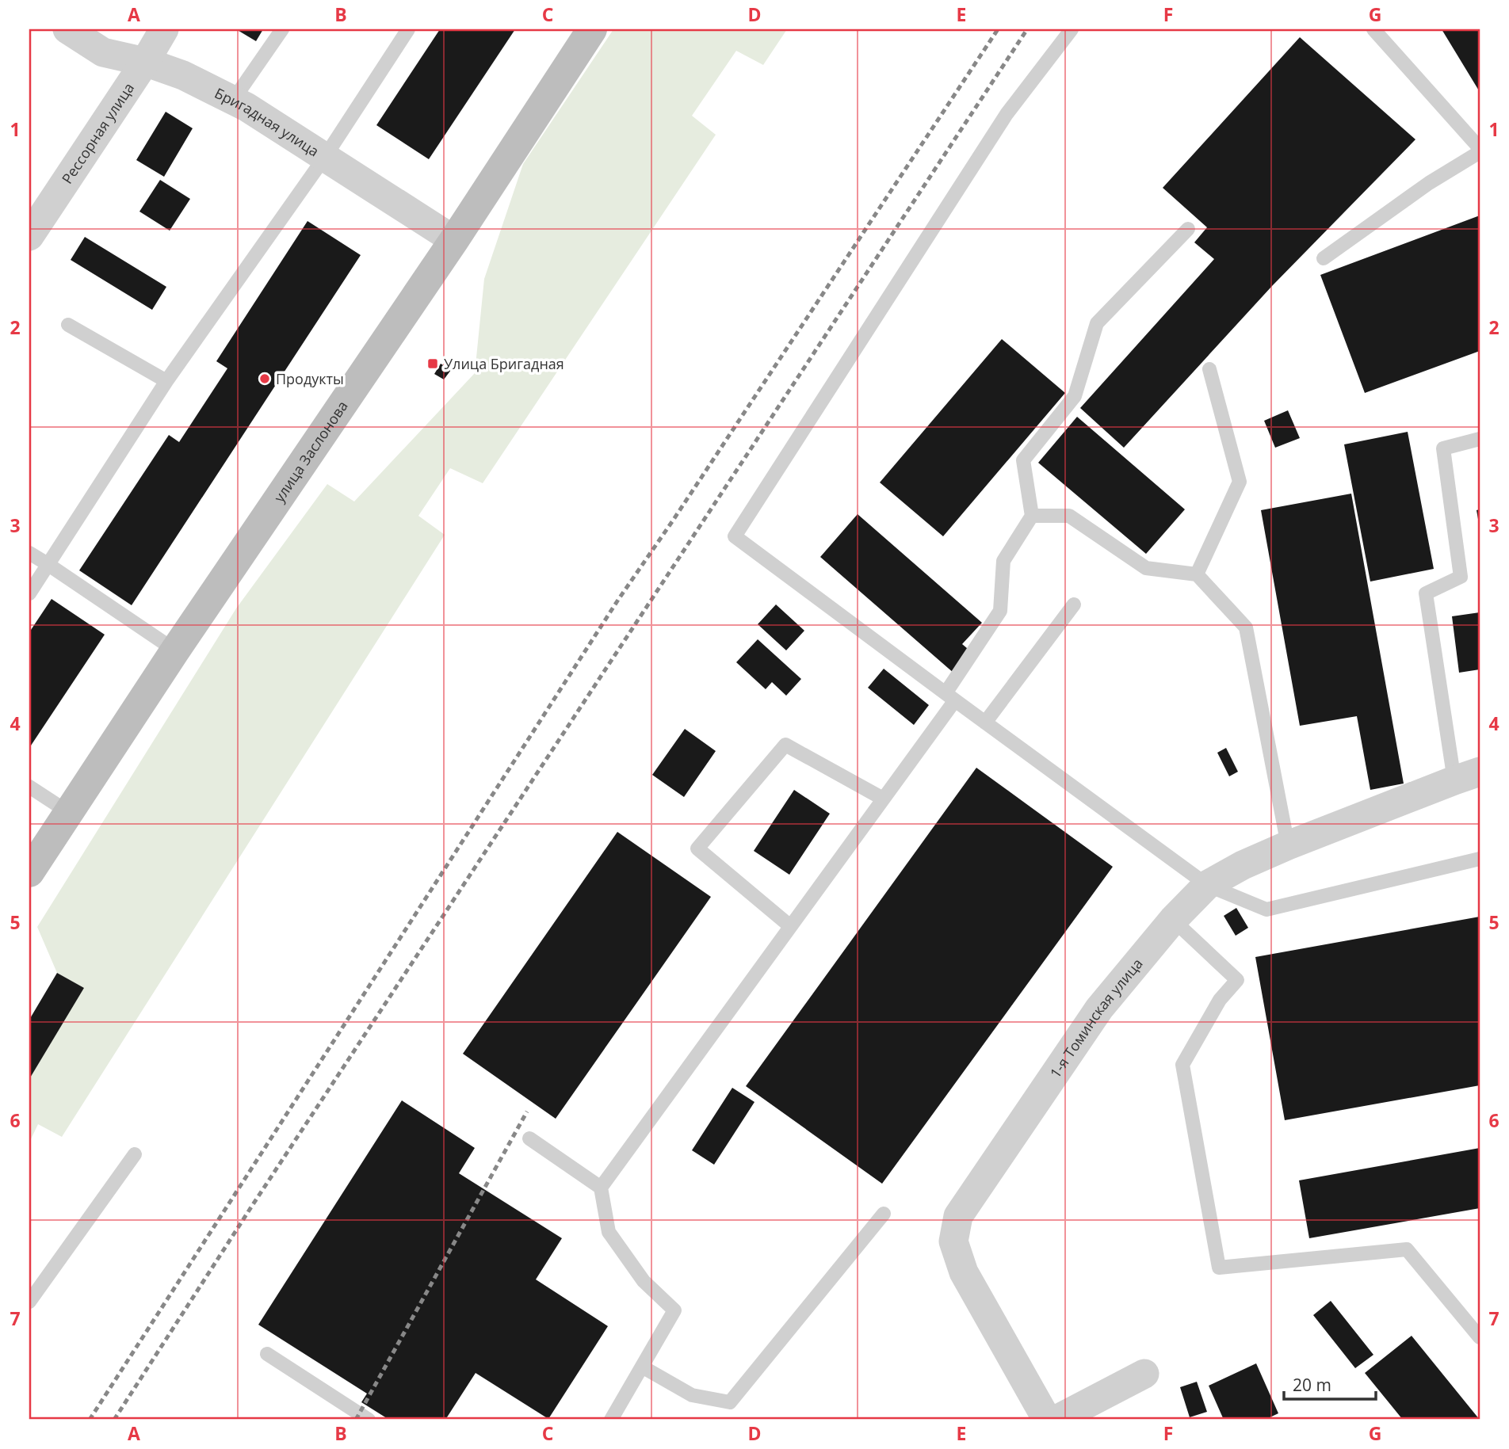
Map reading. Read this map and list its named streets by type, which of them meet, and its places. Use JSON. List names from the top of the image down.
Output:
{
  "streets": {
    "street": [
      "Бригадная улица",
      "Рессорная улица",
      "улица Заслонова",
      "1-я Томинская улица"
    ]
  },
  "crossings": [
    ["Бригадная улица", "Рессорная улица"],
    ["Бригадная улица", "улица Заслонова"]
  ],
  "places": {
    "transit": ["Улица Бригадная"],
    "other": ["Продукты"]
  },
  "scale_bar": "20 m",
  "grid": {
    "columns": [
      "A",
      "B",
      "C",
      "D",
      "E",
      "F",
      "G"
    ],
    "rows": [
      "1",
      "2",
      "3",
      "4",
      "5",
      "6",
      "7"
    ]
  }
}
